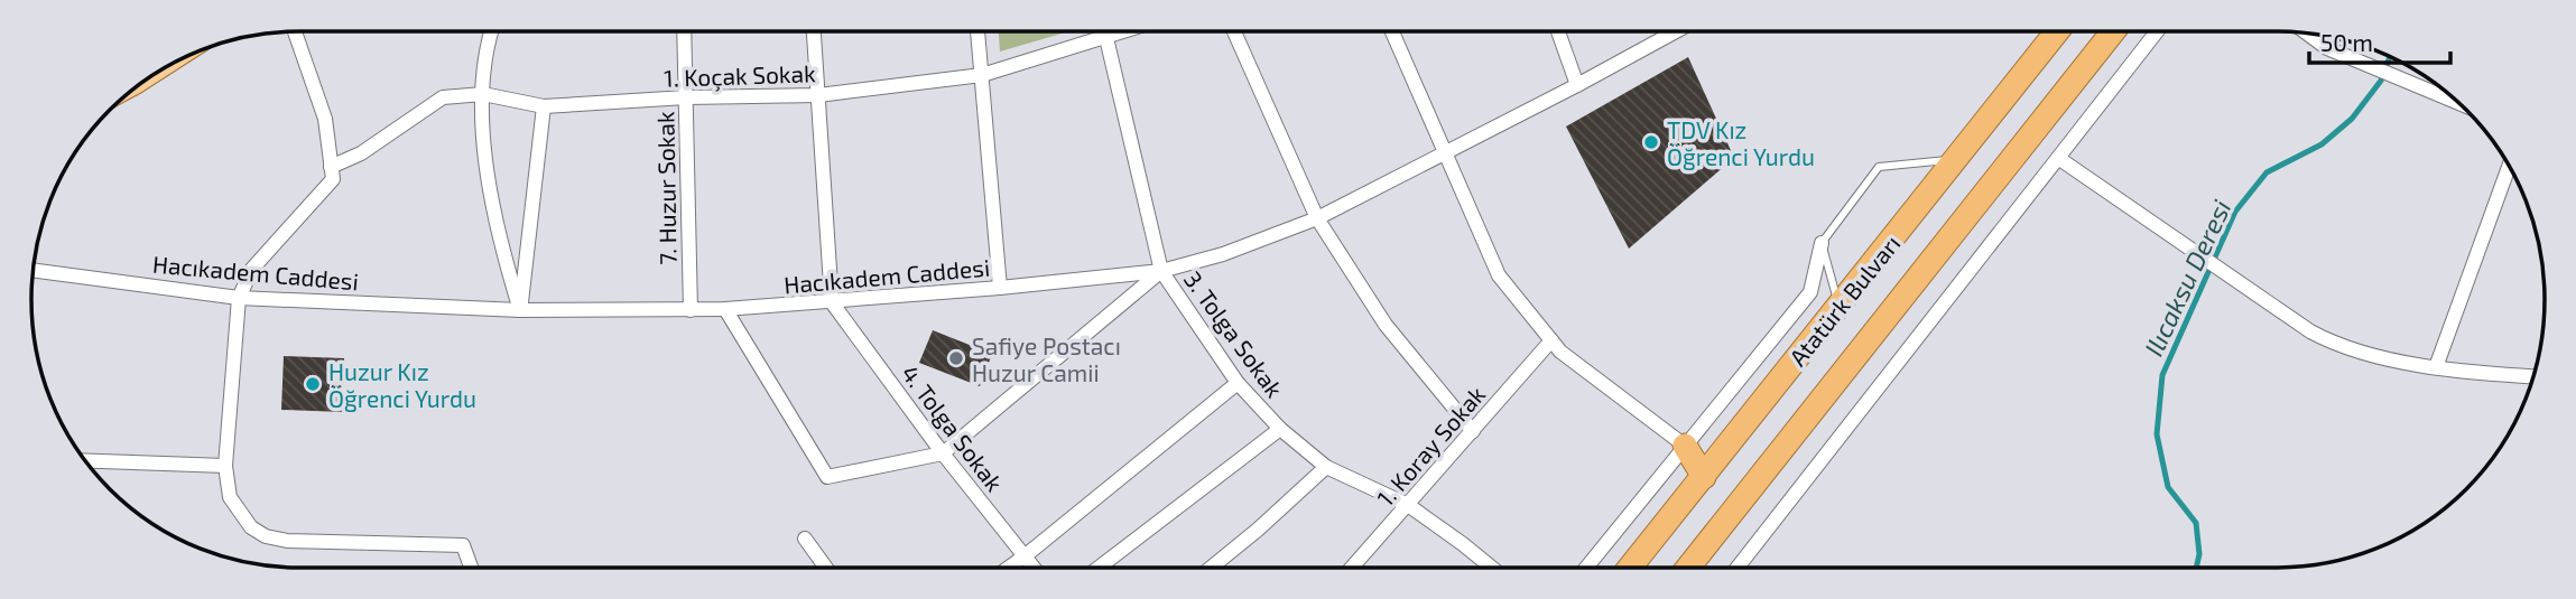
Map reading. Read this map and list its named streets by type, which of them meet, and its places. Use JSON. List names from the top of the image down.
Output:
{
  "streets": {
    "highway": ["Atatürk Bulvarı"],
    "street": [
      "1. Koçak Sokak",
      "7. Huzur Sokak",
      "Hacıkadem Caddesi",
      "3. Tolga Sokak",
      "4. Tolga Sokak",
      "1. Koray Sokak"
    ]
  },
  "crossings": [
    ["1. Koçak Sokak", "7. Huzur Sokak"],
    ["7. Huzur Sokak", "Hacıkadem Caddesi"],
    ["Hacıkadem Caddesi", "3. Tolga Sokak"],
    ["Hacıkadem Caddesi", "4. Tolga Sokak"],
    ["3. Tolga Sokak", "1. Koray Sokak"]
  ],
  "water": ["Ilıcaksu Deresi"],
  "places": ["TDV Kız Öğrenci Yurdu", "Safiye Postacı Huzur Camii", "Huzur Kız Öğrenci Yurdu"],
  "scale_bar": "50 m"
}
